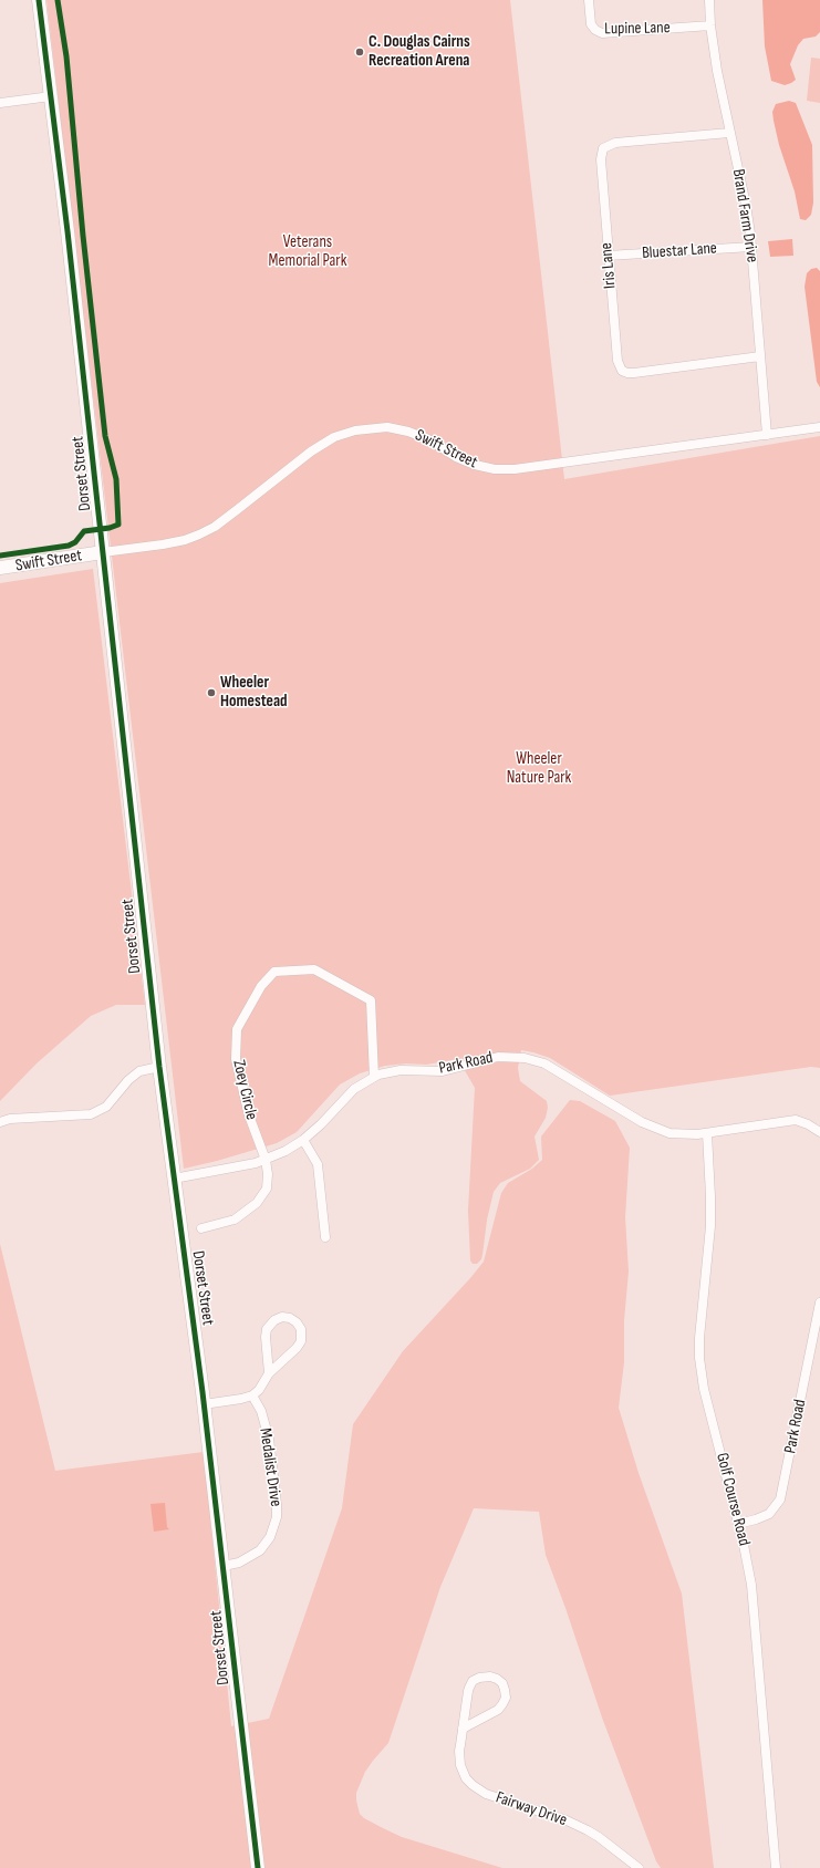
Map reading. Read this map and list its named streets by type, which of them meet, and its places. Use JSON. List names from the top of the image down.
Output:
{
  "streets": {
    "street": [
      "Lupine Lane",
      "Brand Farm Drive",
      "Bluestar Lane",
      "Iris Lane",
      "Swift Street",
      "Dorset Street",
      "Park Road",
      "Zoey Circle",
      "Medalist Drive",
      "Golf Course Road",
      "Fairway Drive"
    ]
  },
  "crossings": [
    ["Lupine Lane", "Brand Farm Drive"],
    ["Brand Farm Drive", "Bluestar Lane"],
    ["Brand Farm Drive", "Iris Lane"],
    ["Brand Farm Drive", "Swift Street"],
    ["Bluestar Lane", "Iris Lane"],
    ["Swift Street", "Dorset Street"],
    ["Dorset Street", "Park Road"],
    ["Dorset Street", "Medalist Drive"],
    ["Park Road", "Zoey Circle"],
    ["Park Road", "Golf Course Road"]
  ],
  "parks": ["Veterans Memorial Park", "Wheeler Nature Park"],
  "places": ["C. Douglas Cairns Recreation Arena", "Wheeler Homestead"]
}
